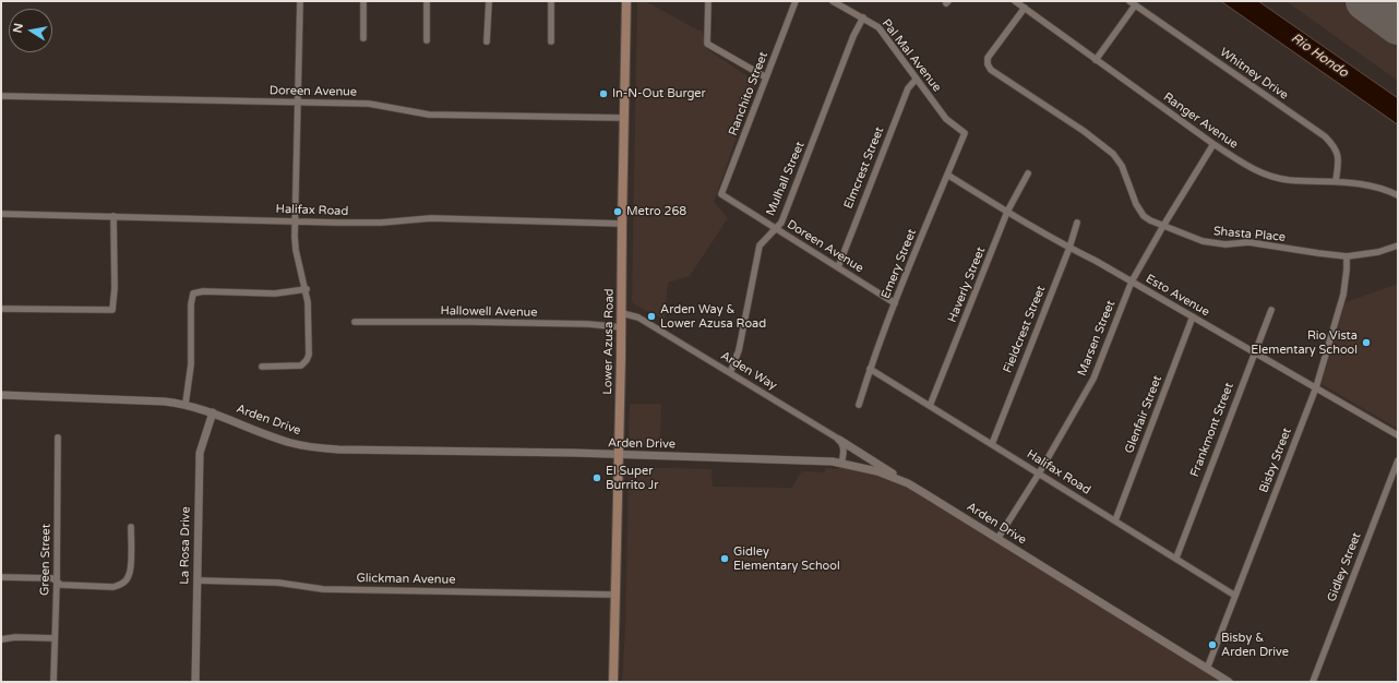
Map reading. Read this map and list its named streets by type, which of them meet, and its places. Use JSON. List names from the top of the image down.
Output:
{
  "streets": {
    "main road": ["Lower Azusa Road"],
    "street": [
      "Pal Mal Avenue",
      "Whitney Drive",
      "Doreen Avenue",
      "Ranchito Street",
      "Ranger Avenue",
      "Elmcrest Street",
      "Mulhall Street",
      "Halifax Road",
      "Shasta Place",
      "Emery Street",
      "Haverly Street",
      "Esto Avenue",
      "Hallowell Avenue",
      "Fieldcrest Street",
      "Marsen Street",
      "Arden Way",
      "Glenfair Street",
      "Arden Drive",
      "Frankmont Street",
      "Bisby Street",
      "La Rosa Drive",
      "Green Street",
      "Gidley Street",
      "Glickman Avenue"
    ]
  },
  "crossings": [
    ["Pal Mal Avenue", "Elmcrest Street"],
    ["Pal Mal Avenue", "Mulhall Street"],
    ["Pal Mal Avenue", "Emery Street"],
    ["Whitney Drive", "Ranger Avenue"],
    ["Doreen Avenue", "Ranchito Street"],
    ["Doreen Avenue", "Elmcrest Street"],
    ["Doreen Avenue", "Mulhall Street"],
    ["Doreen Avenue", "Emery Street"],
    ["Doreen Avenue", "Lower Azusa Road"],
    ["Ranger Avenue", "Shasta Place"],
    ["Ranger Avenue", "Marsen Street"],
    ["Mulhall Street", "Arden Way"],
    ["Halifax Road", "Emery Street"],
    ["Halifax Road", "Haverly Street"],
    ["Halifax Road", "Fieldcrest Street"],
    ["Halifax Road", "Marsen Street"],
    ["Halifax Road", "Lower Azusa Road"],
    ["Halifax Road", "Glenfair Street"],
    ["Halifax Road", "Frankmont Street"],
    ["Halifax Road", "Bisby Street"],
    ["Shasta Place", "Marsen Street"],
    ["Shasta Place", "Bisby Street"],
    ["Emery Street", "Esto Avenue"],
    ["Haverly Street", "Esto Avenue"],
    ["Esto Avenue", "Fieldcrest Street"],
    ["Esto Avenue", "Marsen Street"],
    ["Esto Avenue", "Glenfair Street"],
    ["Esto Avenue", "Frankmont Street"],
    ["Esto Avenue", "Bisby Street"],
    ["Hallowell Avenue", "Lower Azusa Road"],
    ["Marsen Street", "Arden Drive"],
    ["Lower Azusa Road", "Arden Way"],
    ["Lower Azusa Road", "Arden Drive"],
    ["Lower Azusa Road", "Glickman Avenue"],
    ["Arden Drive", "Bisby Street"],
    ["Arden Drive", "La Rosa Drive"],
    ["La Rosa Drive", "Glickman Avenue"]
  ],
  "water": ["Rio Hondo"],
  "places": [
    "In-N-Out Burger",
    "Metro 268",
    "Arden Way & Lower Azusa Road",
    "Rio Vista Elementary School",
    "El Super Burrito Jr",
    "Gidley Elementary School",
    "Bisby & Arden Drive"
  ],
  "north": "left"
}
